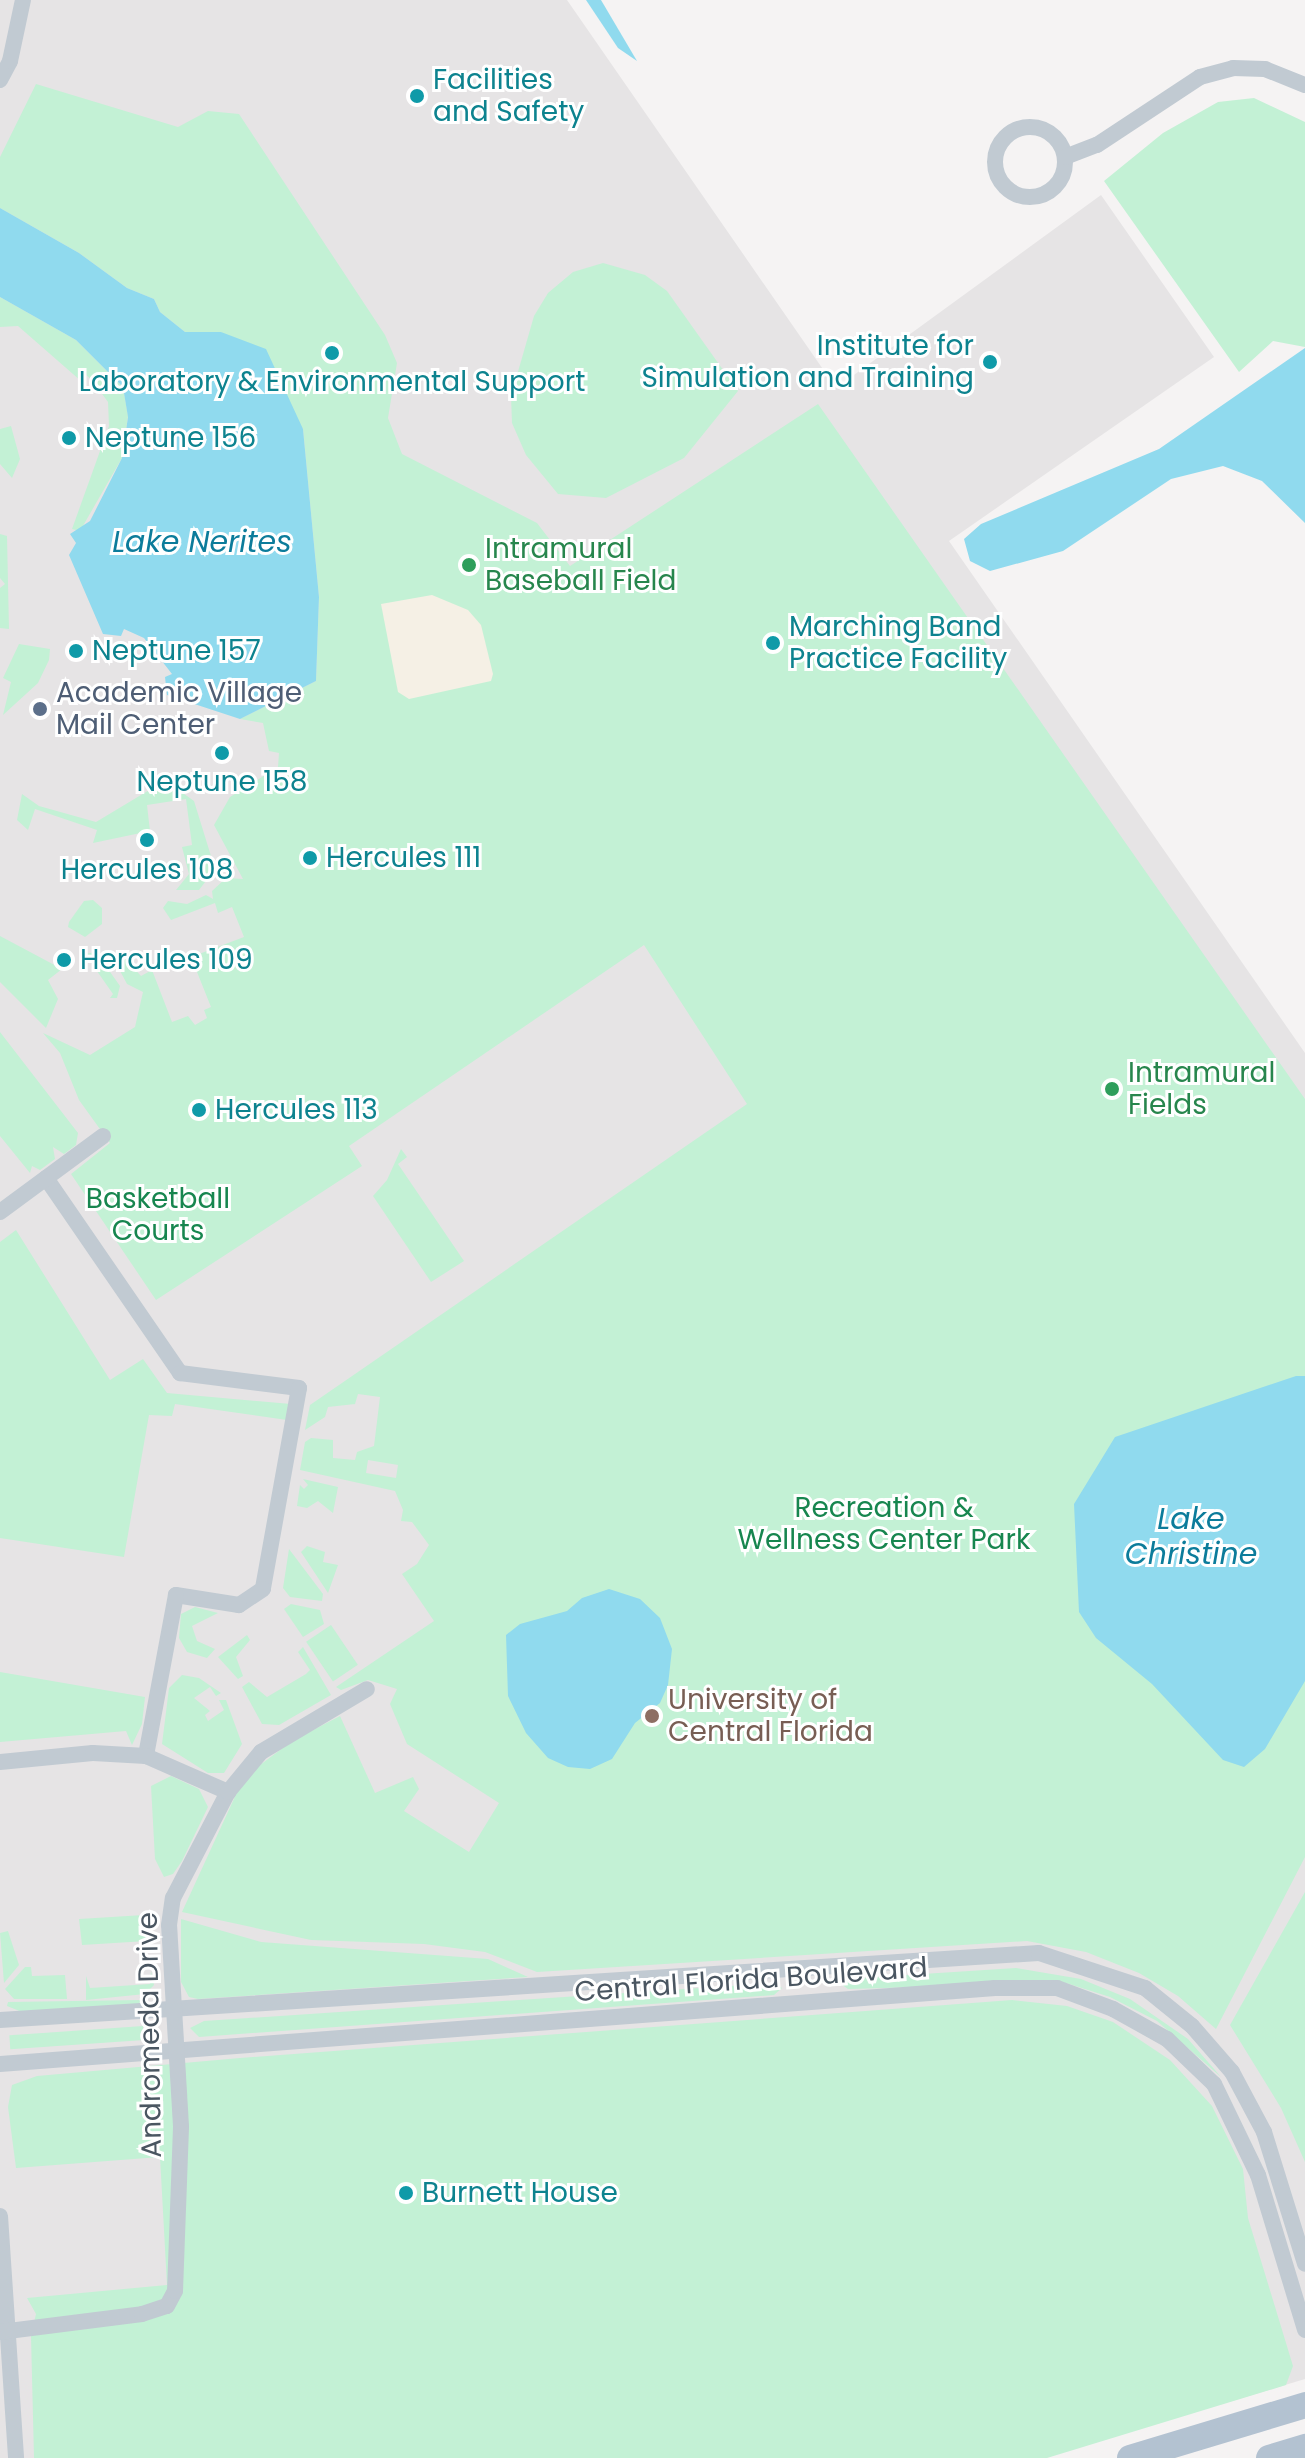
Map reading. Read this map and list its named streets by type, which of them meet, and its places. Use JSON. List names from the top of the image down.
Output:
{
  "streets": {
    "street": ["Central Florida Boulevard", "Andromeda Drive"]
  },
  "crossings": [
    ["Central Florida Boulevard", "Andromeda Drive"]
  ],
  "water": ["Lake Nerites", "Lake Christine"],
  "parks": ["Basketball Courts", "Recreation & Wellness Center Park"],
  "places": [
    "Facilities and Safety",
    "Laboratory & Environmental Support",
    "Institute for Simulation and Training",
    "Neptune 156",
    "Intramural Baseball Field",
    "Marching Band Practice Facility",
    "Neptune 157",
    "Academic Village Mail Center",
    "Neptune 158",
    "Hercules 108",
    "Hercules 111",
    "Hercules 109",
    "Intramural Fields",
    "Hercules 113",
    "University of Central Florida",
    "Burnett House"
  ]
}
